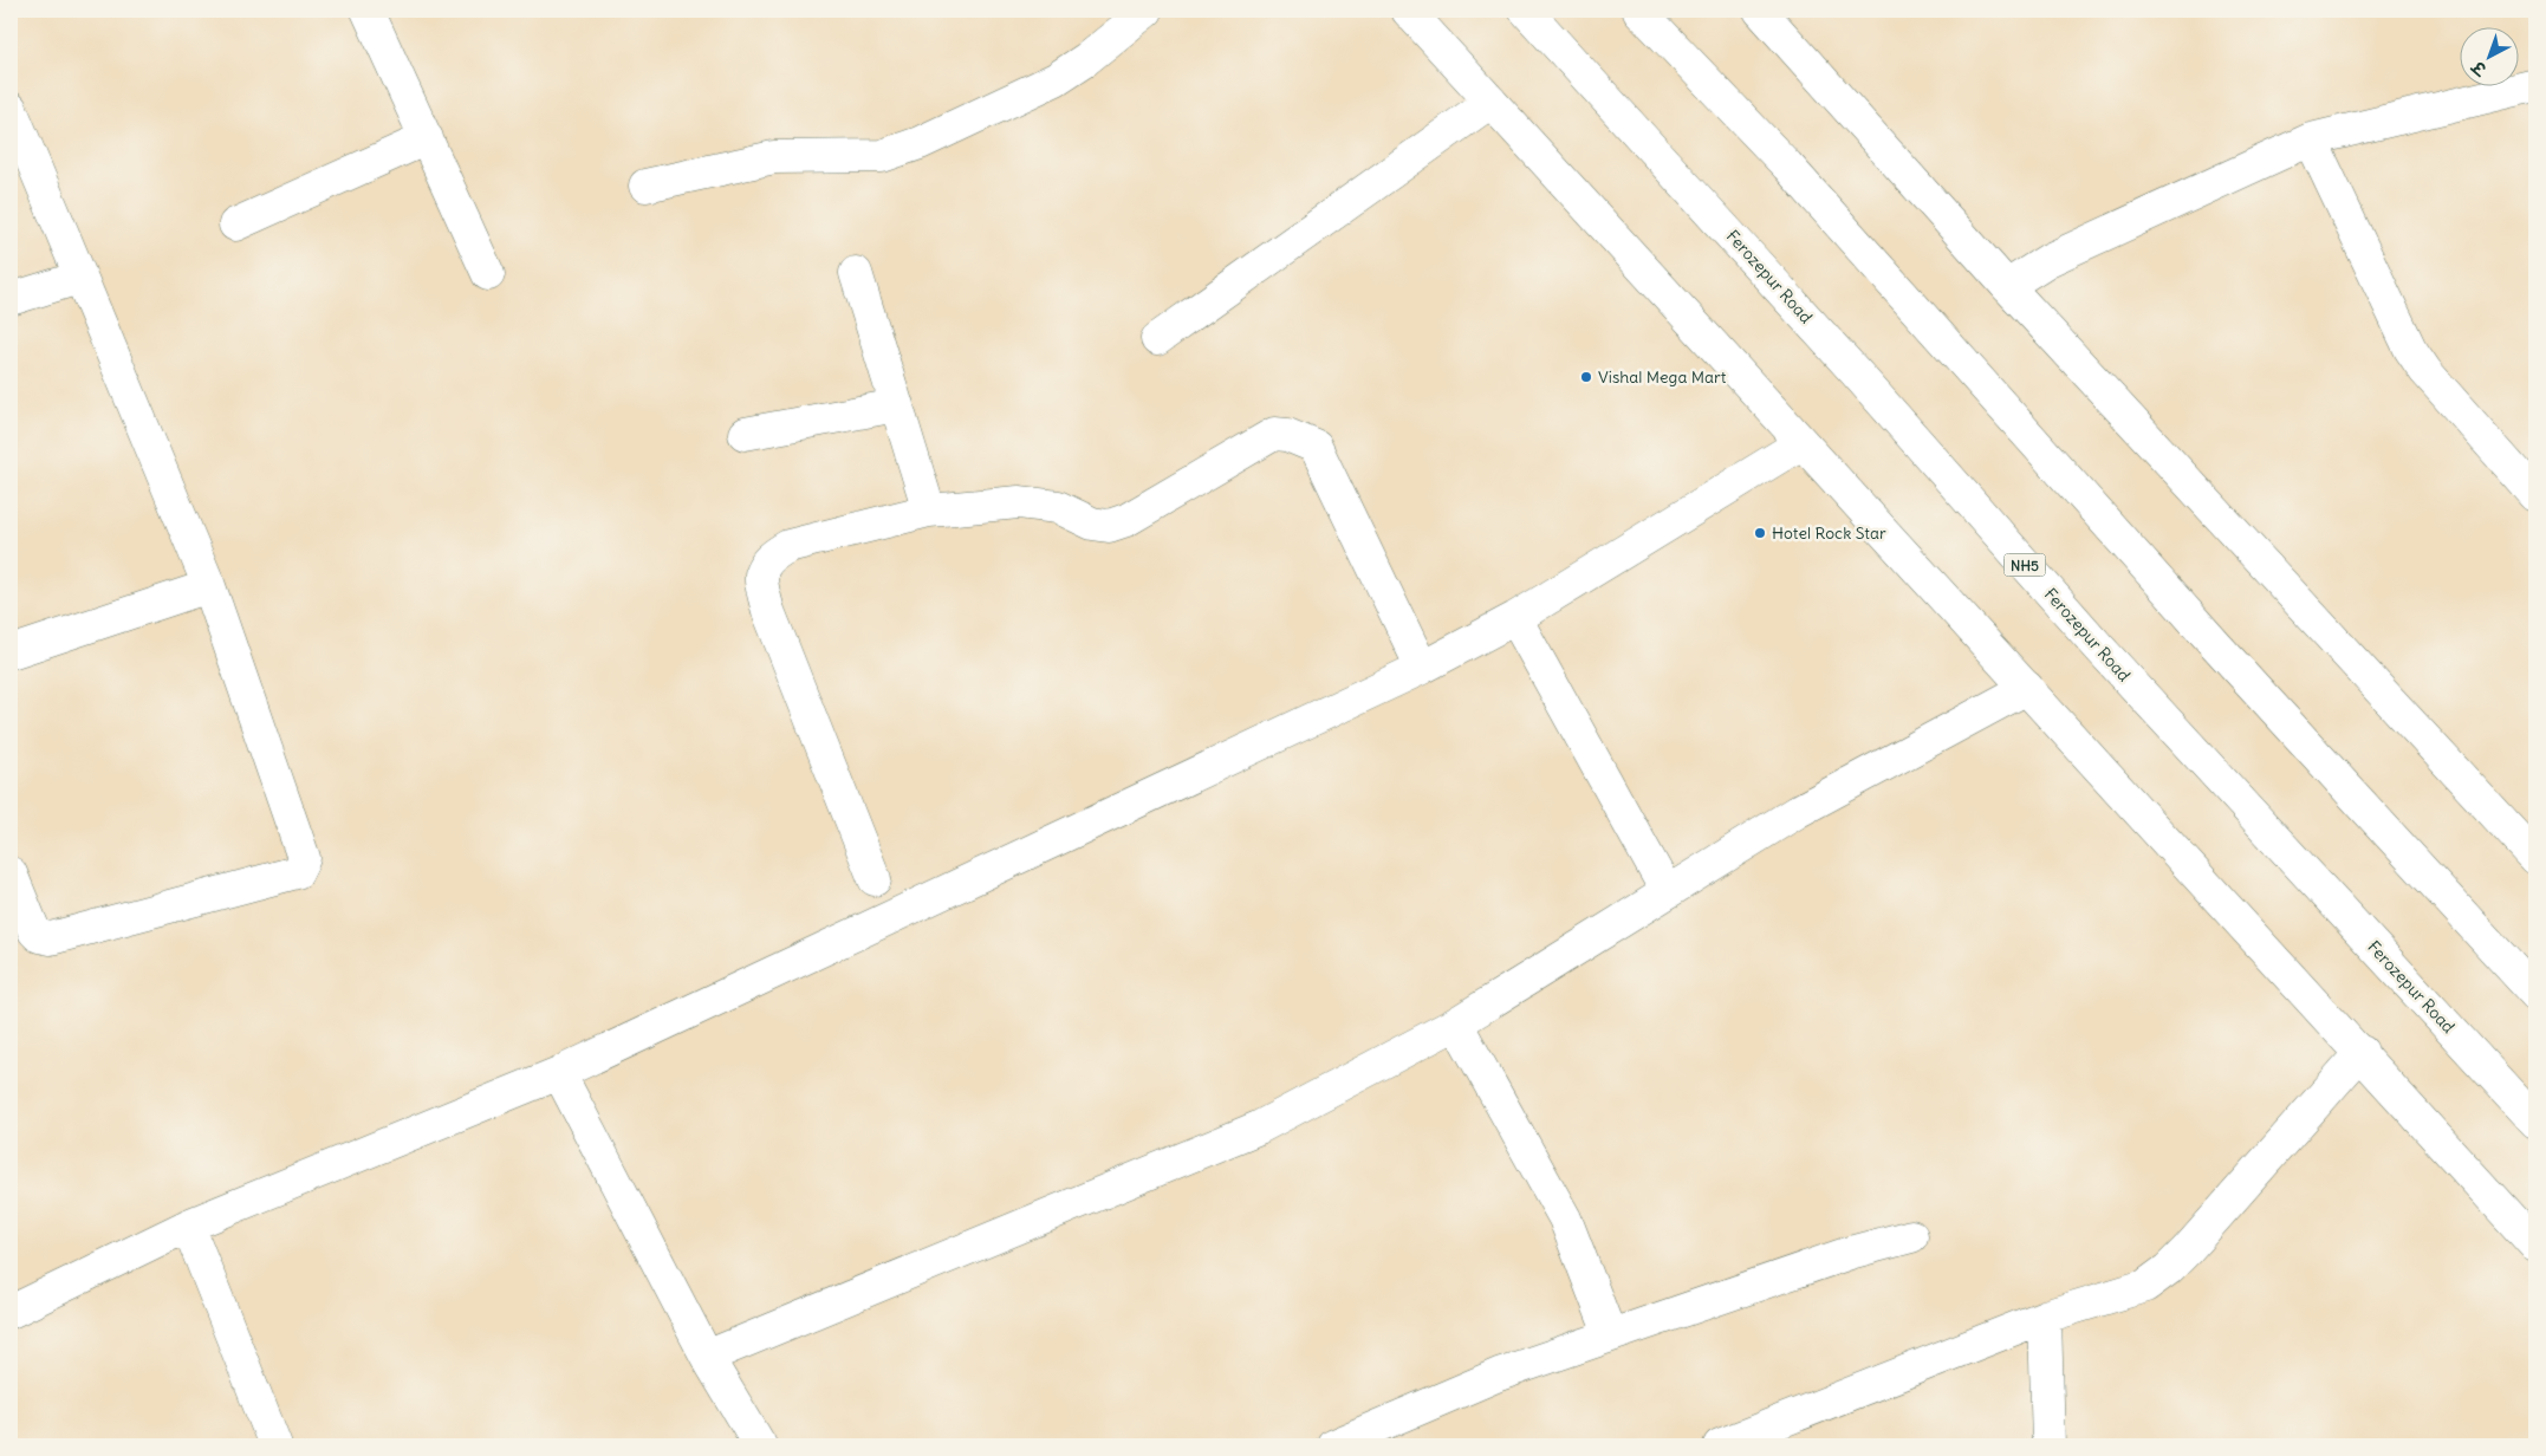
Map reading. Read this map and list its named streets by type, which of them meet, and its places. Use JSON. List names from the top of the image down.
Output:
{
  "streets": {
    "main road": ["Ferozepur Road", "NH5"]
  },
  "places": ["Vishal Mega Mart", "Hotel Rock Star"],
  "north": "bottom left"
}
